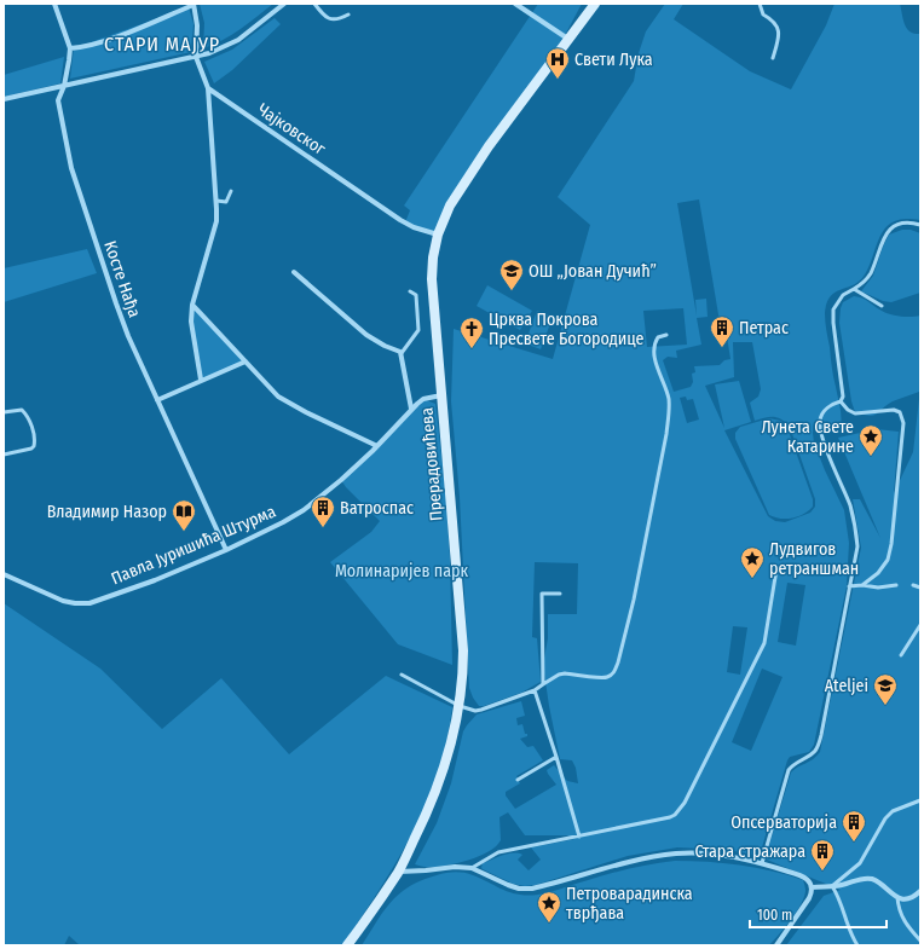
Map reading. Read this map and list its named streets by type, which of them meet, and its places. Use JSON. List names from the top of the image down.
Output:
{
  "streets": {
    "main road": ["Прерадовићева"],
    "street": ["Чајковског", "Косте Нађа", "Павла Јуришића Штурма"]
  },
  "crossings": [
    ["Чајковског", "Прерадовићева"],
    ["Косте Нађа", "Павла Јуришића Штурма"],
    ["Прерадовићева", "Павла Јуришића Штурма"]
  ],
  "districts": ["СТАРИ МАЈУР"],
  "parks": ["Молинаријев парк"],
  "places": {
    "hospital": ["Свети Лука"],
    "school or university": ["ОШ „Јован Дучић”", "Ateljei"],
    "building": [
      "Петрас",
      "Ватроспас",
      "Опсерваторија",
      "Стара стражара"
    ],
    "church": ["Црква Покрова Пресвете Богородице"],
    "place": ["Лунета Свете Катарине", "Лудвигов ретраншман", "Петроварадинска тврђава"],
    "library": ["Владимир Назор"]
  },
  "scale_bar": "100 m"
}
